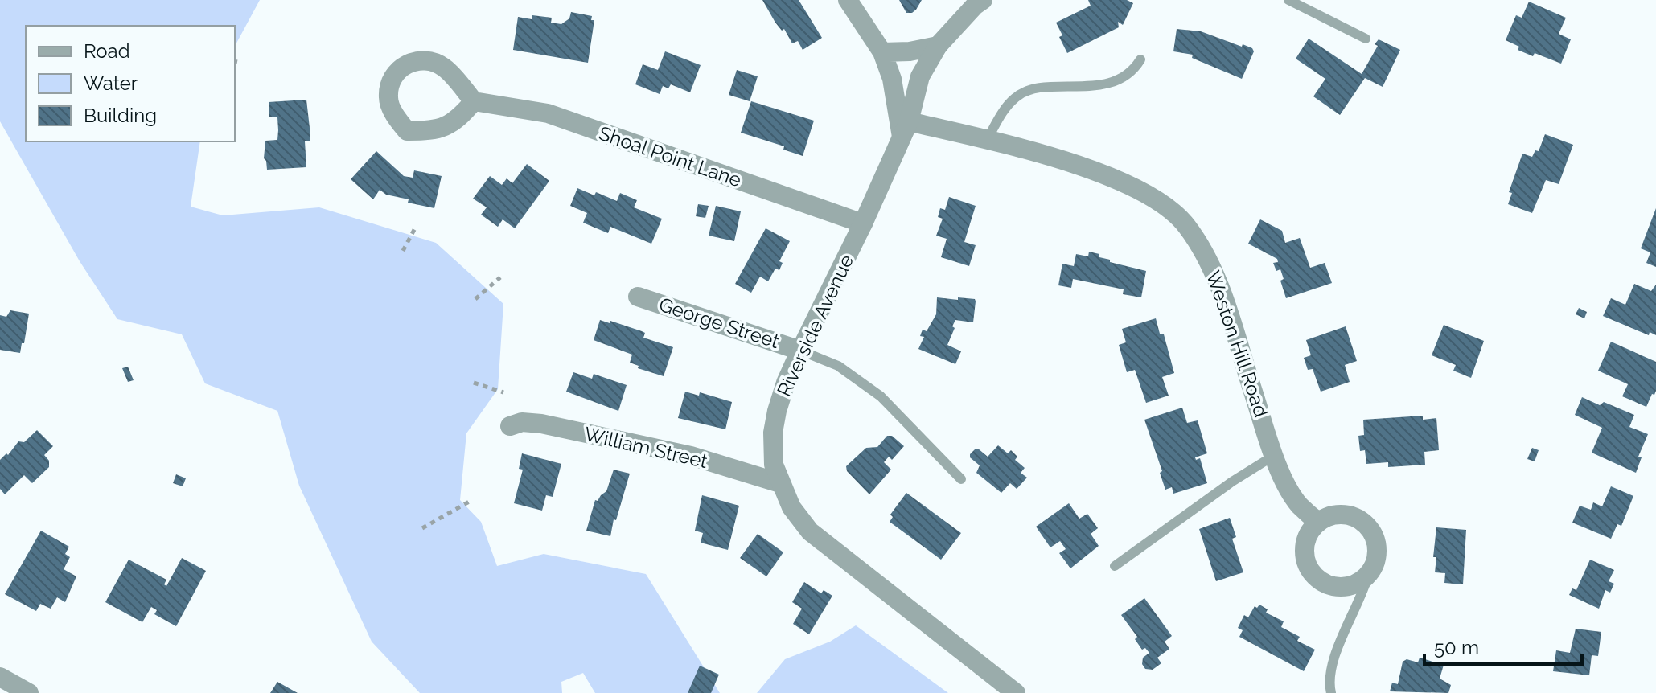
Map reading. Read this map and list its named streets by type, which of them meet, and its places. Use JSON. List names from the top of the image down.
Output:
{
  "streets": {
    "street": [
      "Shoal Point Lane",
      "George Street",
      "Riverside Avenue",
      "Weston Hill Road",
      "William Street"
    ]
  },
  "crossings": [
    ["Shoal Point Lane", "Riverside Avenue"],
    ["George Street", "Riverside Avenue"],
    ["Riverside Avenue", "Weston Hill Road"],
    ["Riverside Avenue", "William Street"]
  ],
  "legend": ["Road", "Water", "Building"],
  "scale_bar": "50 m"
}
